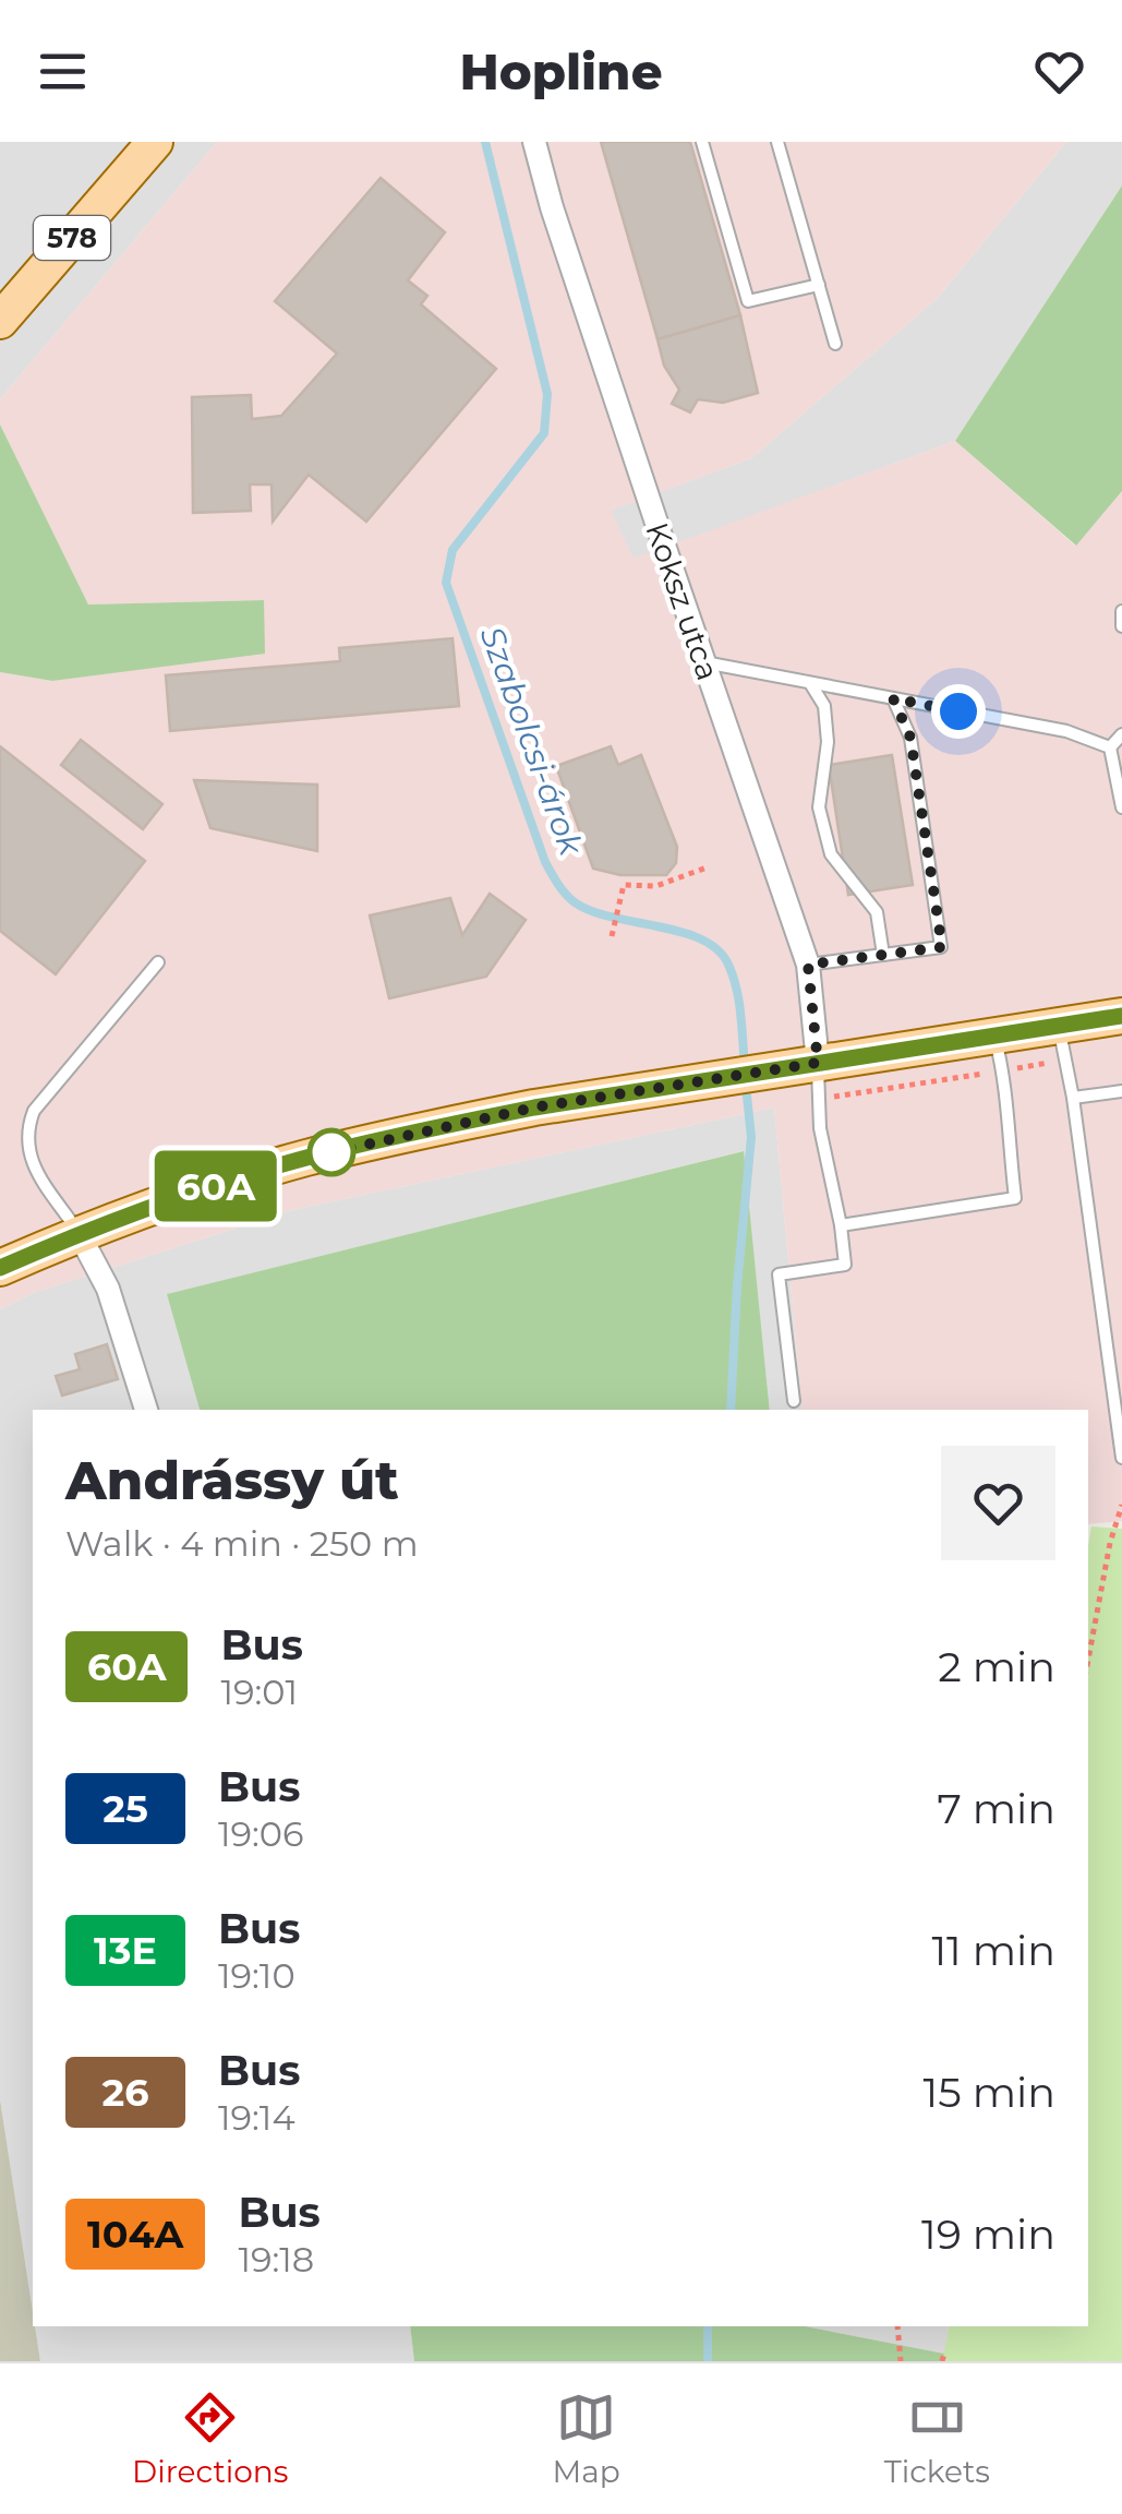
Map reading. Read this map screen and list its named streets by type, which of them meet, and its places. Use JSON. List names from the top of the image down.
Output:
{
  "streets": {
    "main road": ["578"],
    "street": ["Koksz utca"]
  },
  "water": ["Szabolcsi-árok"],
  "lines": ["bus line 60A"],
  "page": {
    "header": "Hopline",
    "on_map": "60A",
    "heading": ["Andrássy út", "Walk · 4 min · 250 m"],
    "list": [
      {
        "mark": "60A",
        "name": "Bus",
        "note": "19:01",
        "value": "2 min"
      },
      {
        "mark": "25",
        "name": "Bus",
        "note": "19:06",
        "value": "7 min"
      },
      {
        "mark": "13E",
        "name": "Bus",
        "note": "19:10",
        "value": "11 min"
      },
      {
        "mark": "26",
        "name": "Bus",
        "note": "19:14",
        "value": "15 min"
      },
      {
        "mark": "104A",
        "name": "Bus",
        "note": "19:18",
        "value": "19 min"
      }
    ],
    "tabs": ["Directions", "Map", "Tickets"]
  }
}
